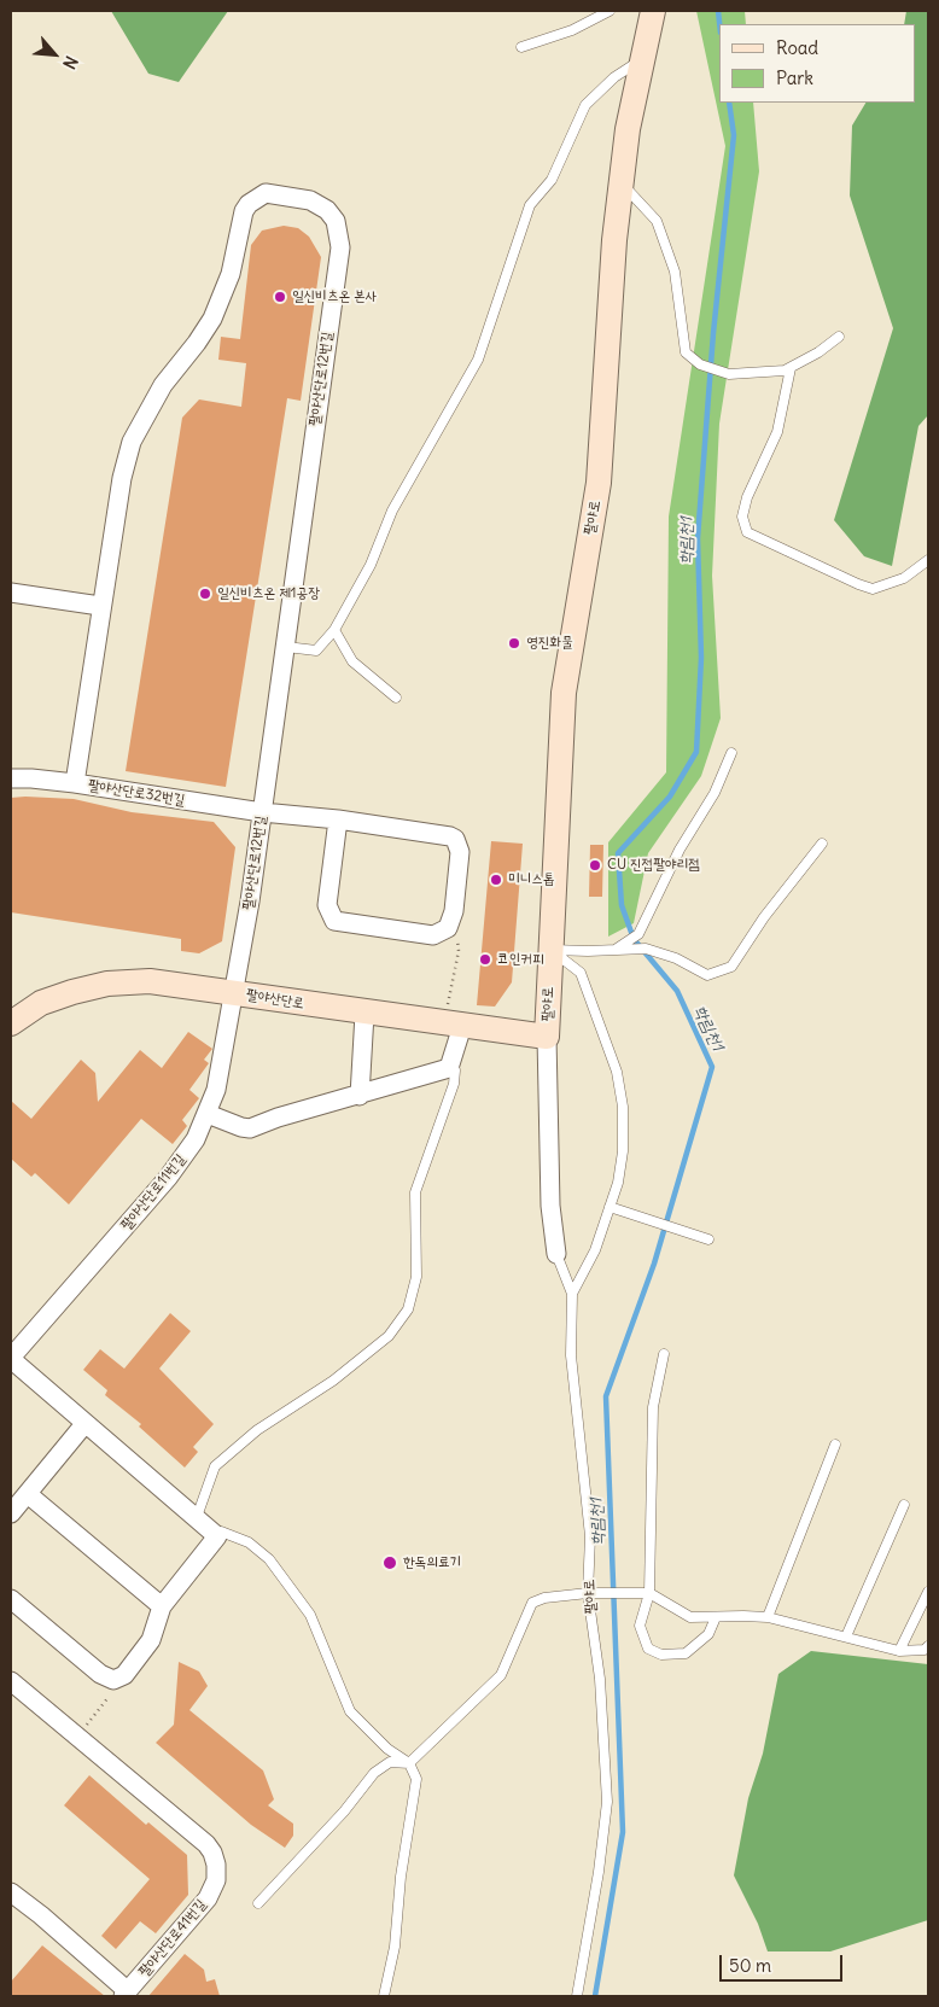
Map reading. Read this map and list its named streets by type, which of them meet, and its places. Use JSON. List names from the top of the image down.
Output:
{
  "streets": {
    "street": [
      "팔야산단로12번길",
      "팔야로",
      "팔야산단로32번길",
      "팔야산단로",
      "팔야산단로11번길",
      "팔야산단로41번길"
    ]
  },
  "crossings": [
    ["팔야산단로12번길", "팔야산단로32번길"],
    ["팔야산단로12번길", "팔야산단로"],
    ["팔야산단로12번길", "팔야산단로11번길"],
    ["팔야로", "팔야산단로"],
    ["팔야산단로", "팔야산단로11번길"]
  ],
  "water": ["학림천1"],
  "places": [
    "일신비츠온 본사",
    "일신비츠온 제1공장",
    "영진화물",
    "CU 진접팔야리점",
    "미니스톱",
    "코인커피",
    "한독의료기"
  ],
  "legend": ["Road", "Park"],
  "scale_bar": "50 m",
  "north": "bottom right"
}
